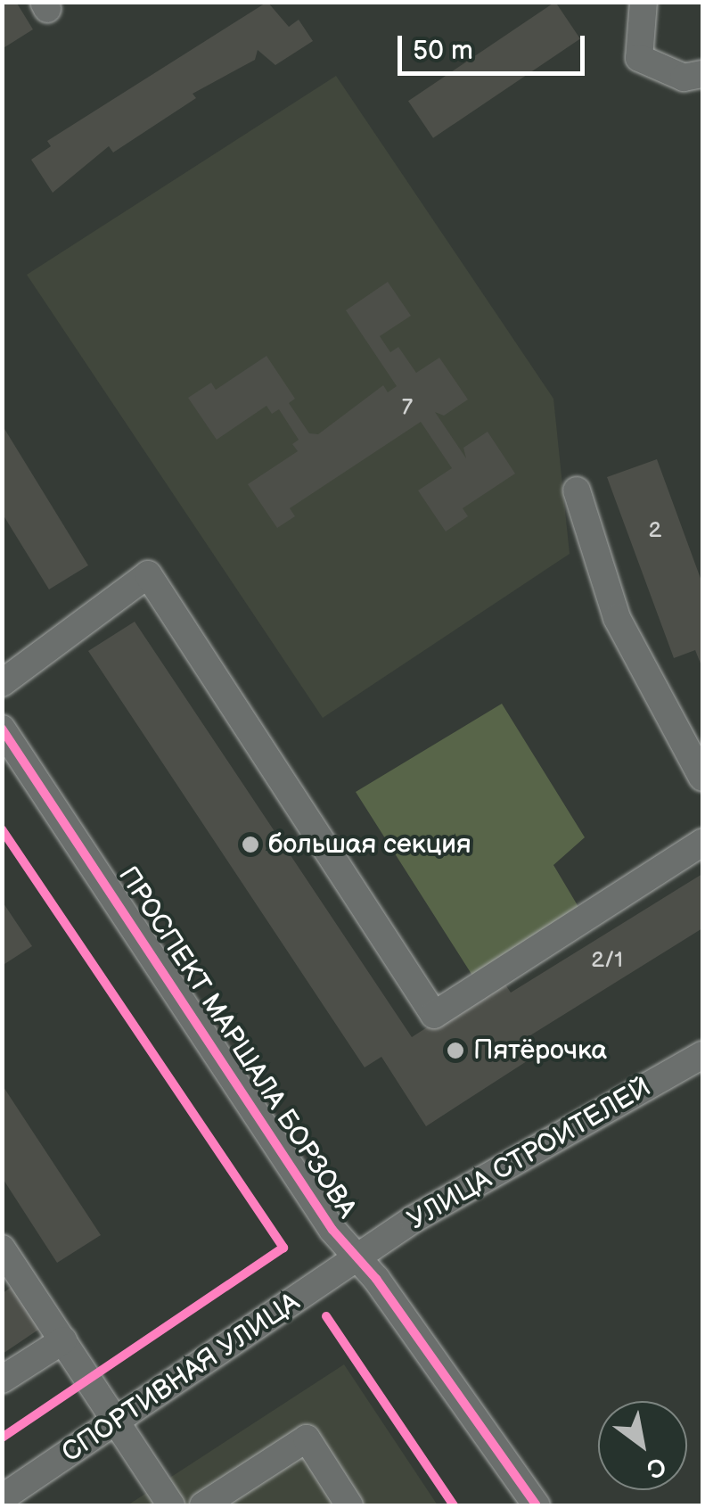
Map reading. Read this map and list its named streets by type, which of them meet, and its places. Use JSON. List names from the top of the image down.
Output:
{
  "streets": {
    "street": ["ПРОСПЕКТ МАРШАЛА БОРЗОВА", "УЛИЦА СТРОИТЕЛЕЙ", "СПОРТИВНАЯ УЛИЦА"]
  },
  "crossings": [
    ["ПРОСПЕКТ МАРШАЛА БОРЗОВА", "УЛИЦА СТРОИТЕЛЕЙ"],
    ["ПРОСПЕКТ МАРШАЛА БОРЗОВА", "СПОРТИВНАЯ УЛИЦА"],
    ["УЛИЦА СТРОИТЕЛЕЙ", "СПОРТИВНАЯ УЛИЦА"]
  ],
  "places": ["большая секция", "Пятёрочка"],
  "house_numbers": ["7", "2", "2/1"],
  "scale_bar": "50 m",
  "north": "bottom right"
}
